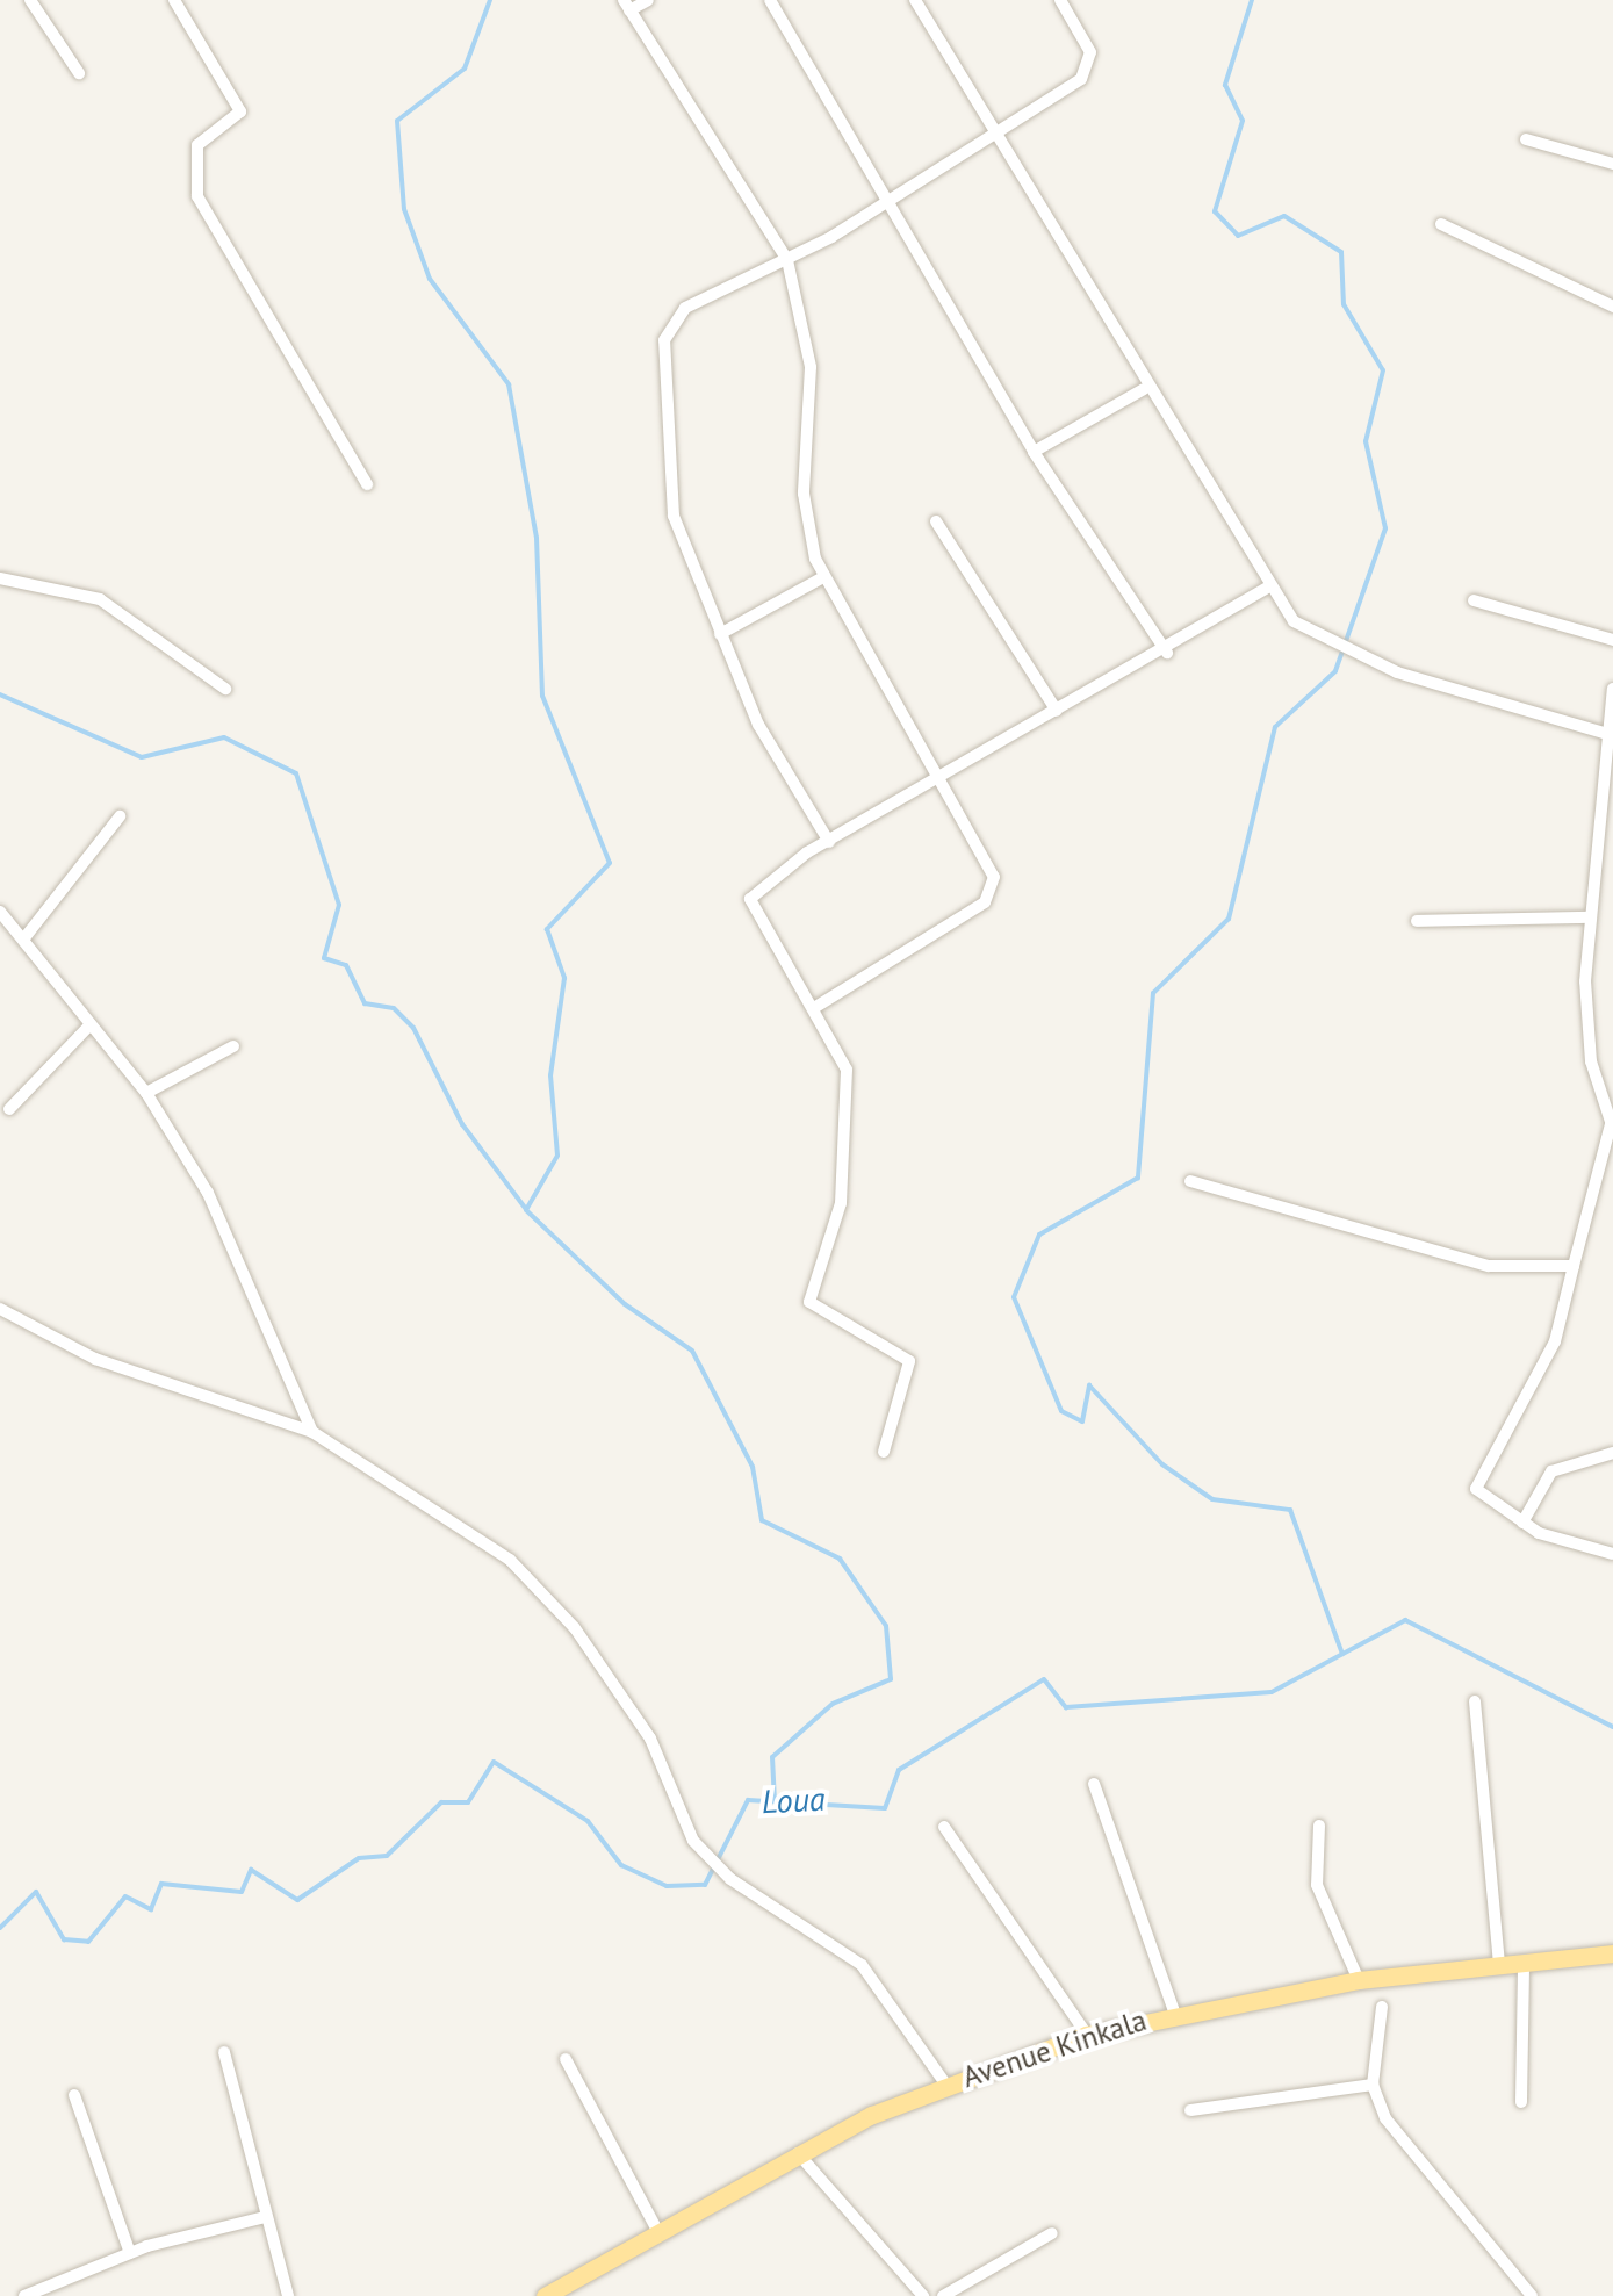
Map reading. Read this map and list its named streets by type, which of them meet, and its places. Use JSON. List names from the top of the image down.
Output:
{
  "streets": {
    "main road": ["Avenue Kinkala"]
  },
  "water": ["Loua"]
}
